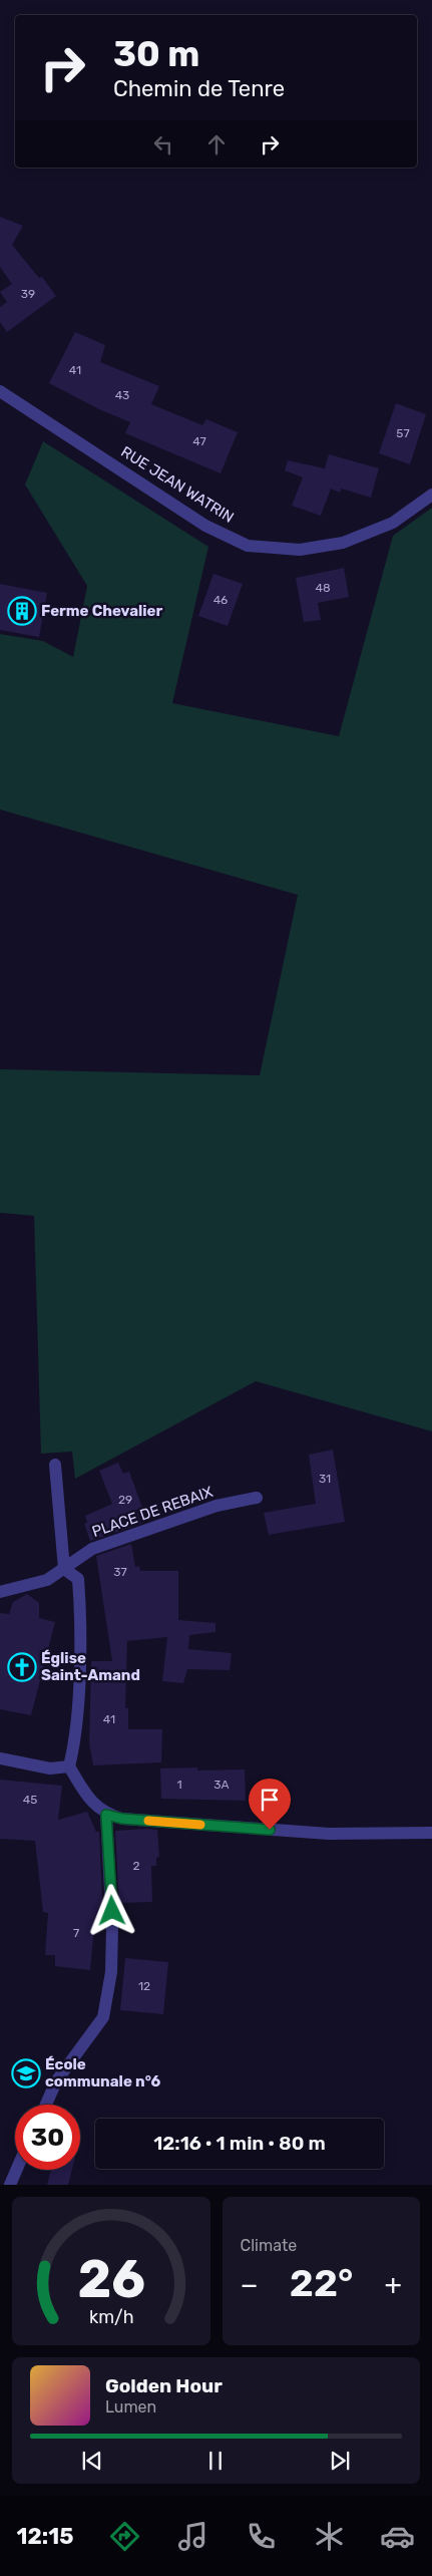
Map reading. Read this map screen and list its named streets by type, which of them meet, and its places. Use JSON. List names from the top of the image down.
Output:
{
  "streets": {
    "street": ["RUE JEAN WATRIN", "PLACE DE REBAIX"]
  },
  "places": {
    "building": ["Ferme Chevalier"],
    "church": ["Église Saint-Amand"],
    "school or university": ["École communale n°6"]
  },
  "house_numbers": [
    "39",
    "41",
    "43",
    "57",
    "47",
    "48",
    "46",
    "31",
    "29",
    "37",
    "41",
    "1",
    "3A",
    "45",
    "2",
    "7",
    "12"
  ],
  "page": {
    "turn": ["30 m", "Chemin de Tenre"],
    "limit": "30",
    "trip": "12:16 · 1 min · 80 m",
    "tile": "Climate",
    "heat": ["−", "22°", "+"],
    "song": ["Golden Hour", "Lumen"],
    "tabs": "12:15",
    "gauge": ["26", "km/h"]
  }
}
